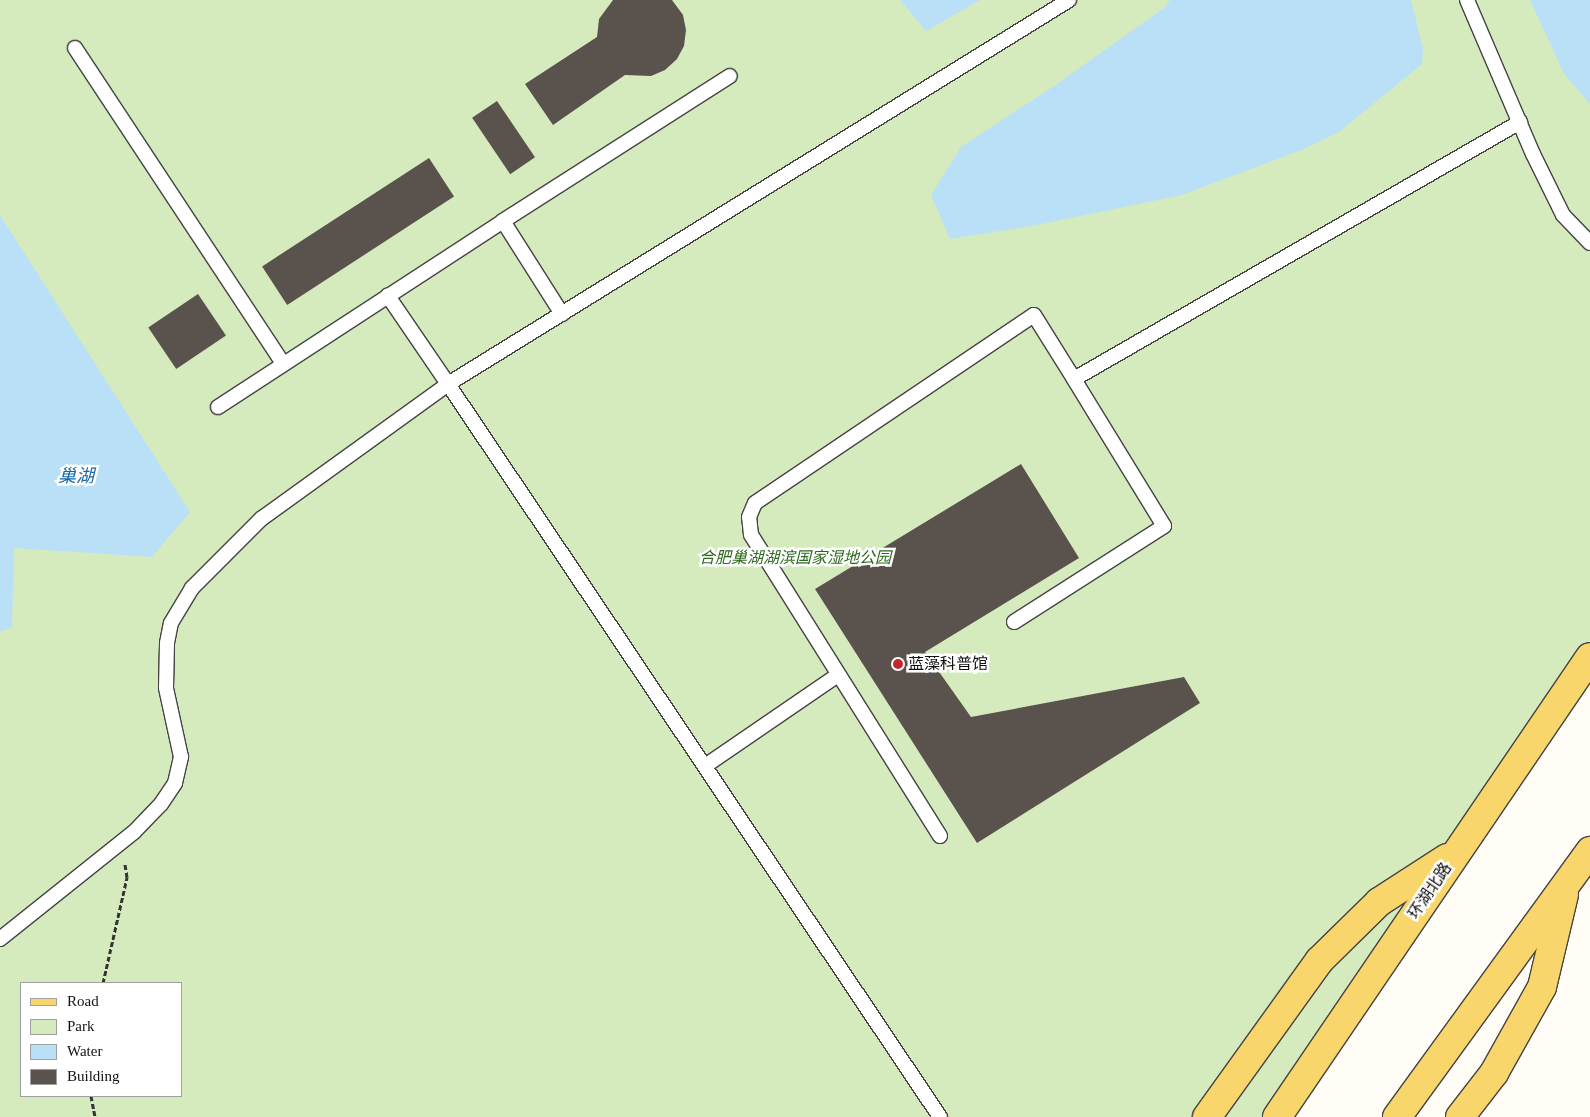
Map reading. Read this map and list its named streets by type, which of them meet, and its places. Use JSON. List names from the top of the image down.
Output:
{
  "streets": {
    "main road": ["环湖北路"]
  },
  "water": ["巢湖"],
  "parks": ["合肥巢湖湖滨国家湿地公园"],
  "places": ["蓝藻科普馆"],
  "legend": [
    "Road",
    "Park",
    "Water",
    "Building"
  ]
}
